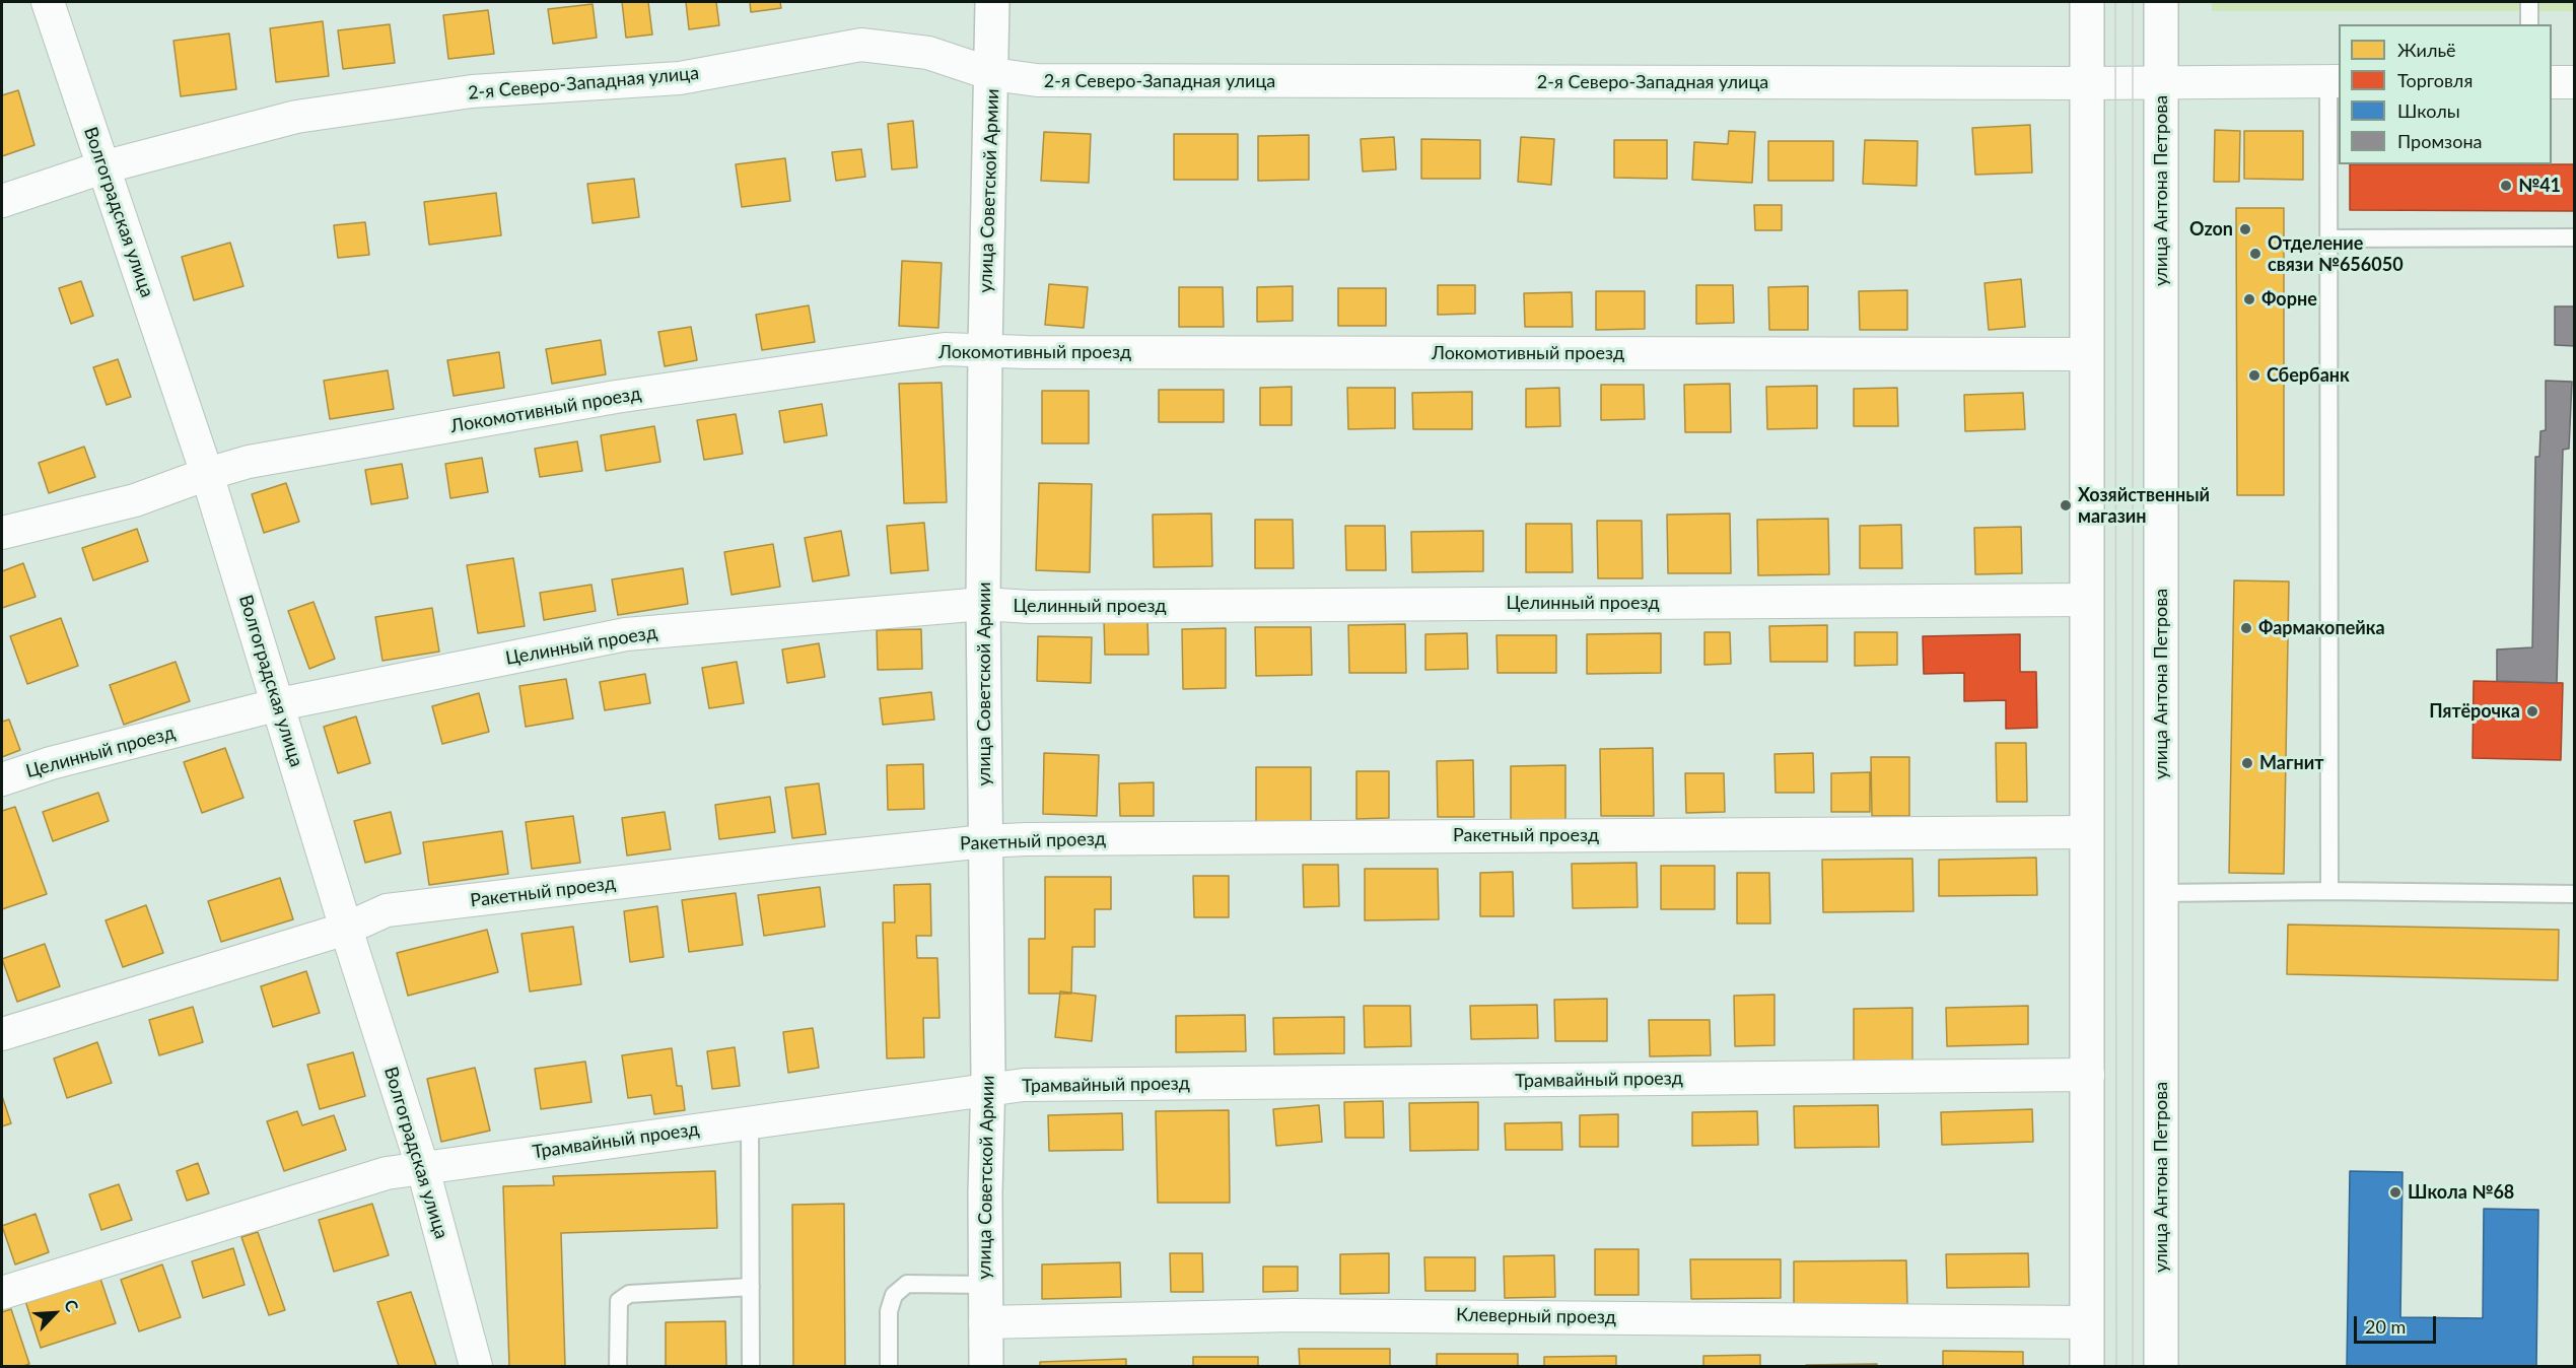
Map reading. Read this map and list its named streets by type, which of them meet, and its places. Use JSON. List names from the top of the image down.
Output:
{
  "streets": {
    "main road": ["улица Советской Армии", "улица Антона Петрова"],
    "street": [
      "2-я Северо-Западная улица",
      "Волгоградская улица",
      "Локомотивный проезд",
      "Целинный проезд",
      "Ракетный проезд",
      "Трамвайный проезд",
      "Клеверный проезд"
    ]
  },
  "crossings": [
    ["2-я Северо-Западная улица", "улица Советской Армии"],
    ["2-я Северо-Западная улица", "улица Антона Петрова"],
    ["2-я Северо-Западная улица", "Волгоградская улица"],
    ["улица Советской Армии", "Локомотивный проезд"],
    ["улица Советской Армии", "Целинный проезд"],
    ["улица Советской Армии", "Ракетный проезд"],
    ["улица Советской Армии", "Трамвайный проезд"],
    ["улица Советской Армии", "Клеверный проезд"],
    ["Волгоградская улица", "Локомотивный проезд"],
    ["Волгоградская улица", "Целинный проезд"],
    ["Волгоградская улица", "Ракетный проезд"],
    ["Волгоградская улица", "Трамвайный проезд"]
  ],
  "places": [
    "№41",
    "Ozon",
    "Отделение связи №656050",
    "Форне",
    "Сбербанк",
    "Хозяйственный магазин",
    "Фармакопейка",
    "Пятёрочка",
    "Магнит",
    "Школа №68"
  ],
  "legend": [
    "Жильё",
    "Торговля",
    "Школы",
    "Промзона"
  ],
  "scale_bar": "20 m",
  "north": "top right"
}
